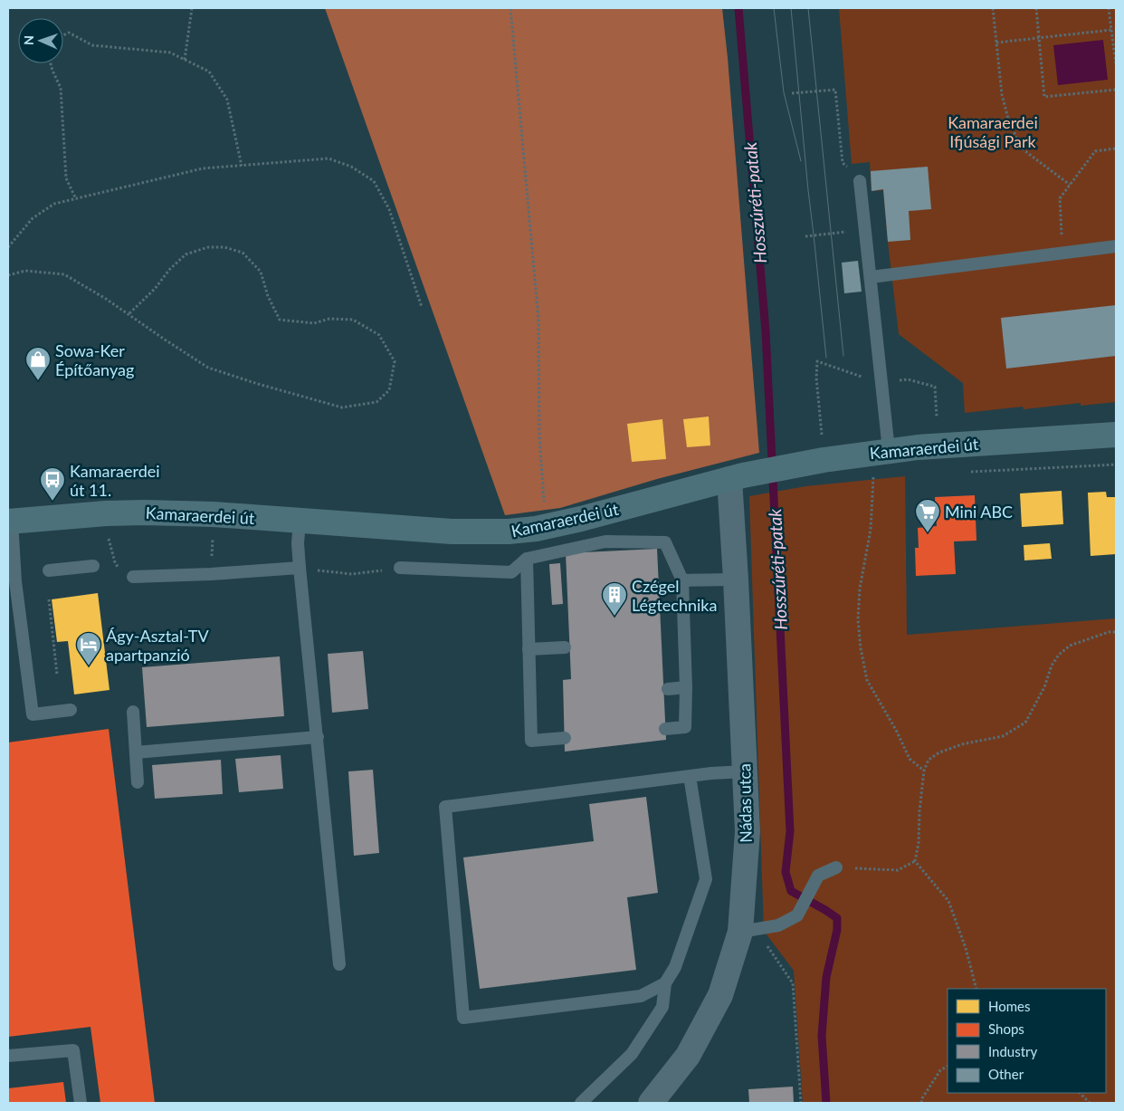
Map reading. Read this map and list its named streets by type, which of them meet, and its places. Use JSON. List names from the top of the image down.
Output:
{
  "streets": {
    "street": ["Kamaraerdei út", "Nádas utca"]
  },
  "crossings": [
    ["Kamaraerdei út", "Nádas utca"]
  ],
  "water": ["Hosszúréti-patak"],
  "parks": ["Kamaraerdei Ifjúsági Park"],
  "places": {
    "shop": ["Sowa-Ker Építőanyag"],
    "bus stop": ["Kamaraerdei út 11."],
    "supermarket": ["Mini ABC"],
    "building": ["Czégel Légtechnika"],
    "hotel": ["Ágy-Asztal-TV apartpanzió"]
  },
  "legend": [
    "Homes",
    "Shops",
    "Industry",
    "Other"
  ],
  "north": "left"
}
